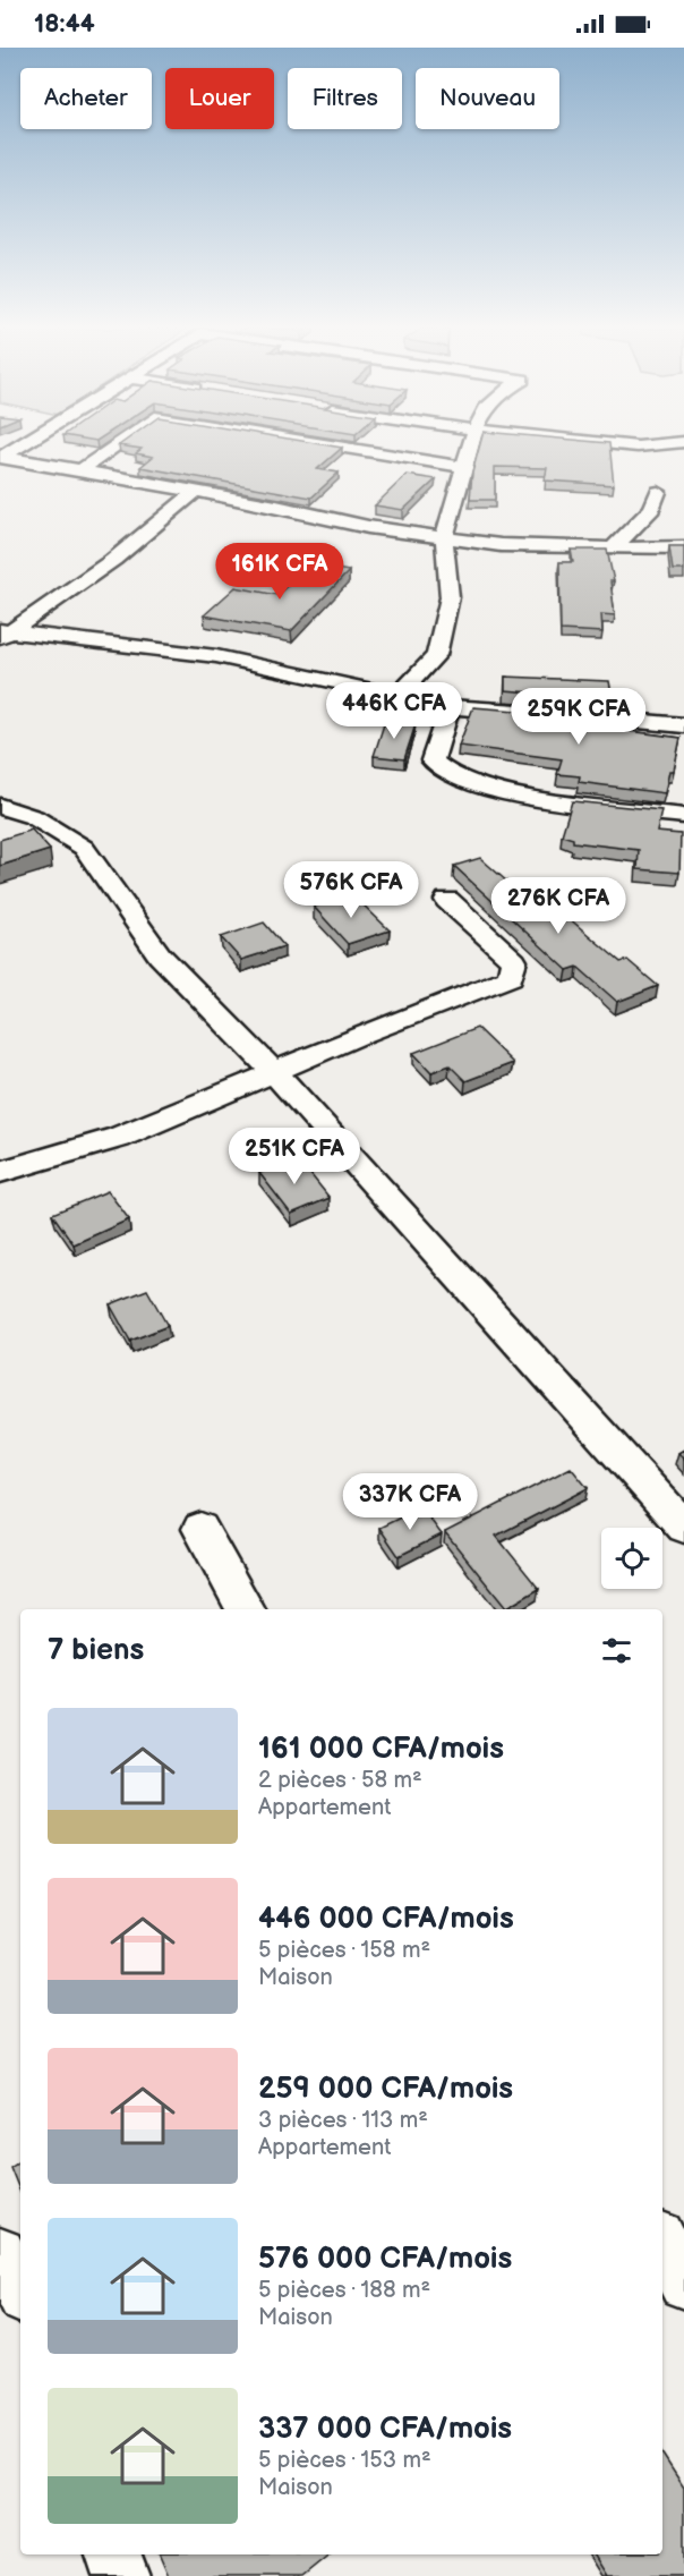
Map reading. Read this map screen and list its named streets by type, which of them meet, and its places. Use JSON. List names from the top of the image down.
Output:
{
  "page": {
    "status": "18:44",
    "chip": [
      "Acheter",
      "Louer",
      "Filtres",
      "Nouveau"
    ],
    "price": [
      "161K CFA",
      "446K CFA",
      "259K CFA",
      "576K CFA",
      "276K CFA",
      "251K CFA",
      "337K CFA"
    ],
    "heading": "7 biens",
    "list": [
      {
        "name": "161 000 CFA/mois",
        "note": "2 pièces · 58 m² · Appartement"
      },
      {
        "name": "446 000 CFA/mois",
        "note": "5 pièces · 158 m² · Maison"
      },
      {
        "name": "259 000 CFA/mois",
        "note": "3 pièces · 113 m² · Appartement"
      },
      {
        "name": "576 000 CFA/mois",
        "note": "5 pièces · 188 m² · Maison"
      },
      {
        "name": "337 000 CFA/mois",
        "note": "5 pièces · 153 m² · Maison"
      }
    ]
  }
}
